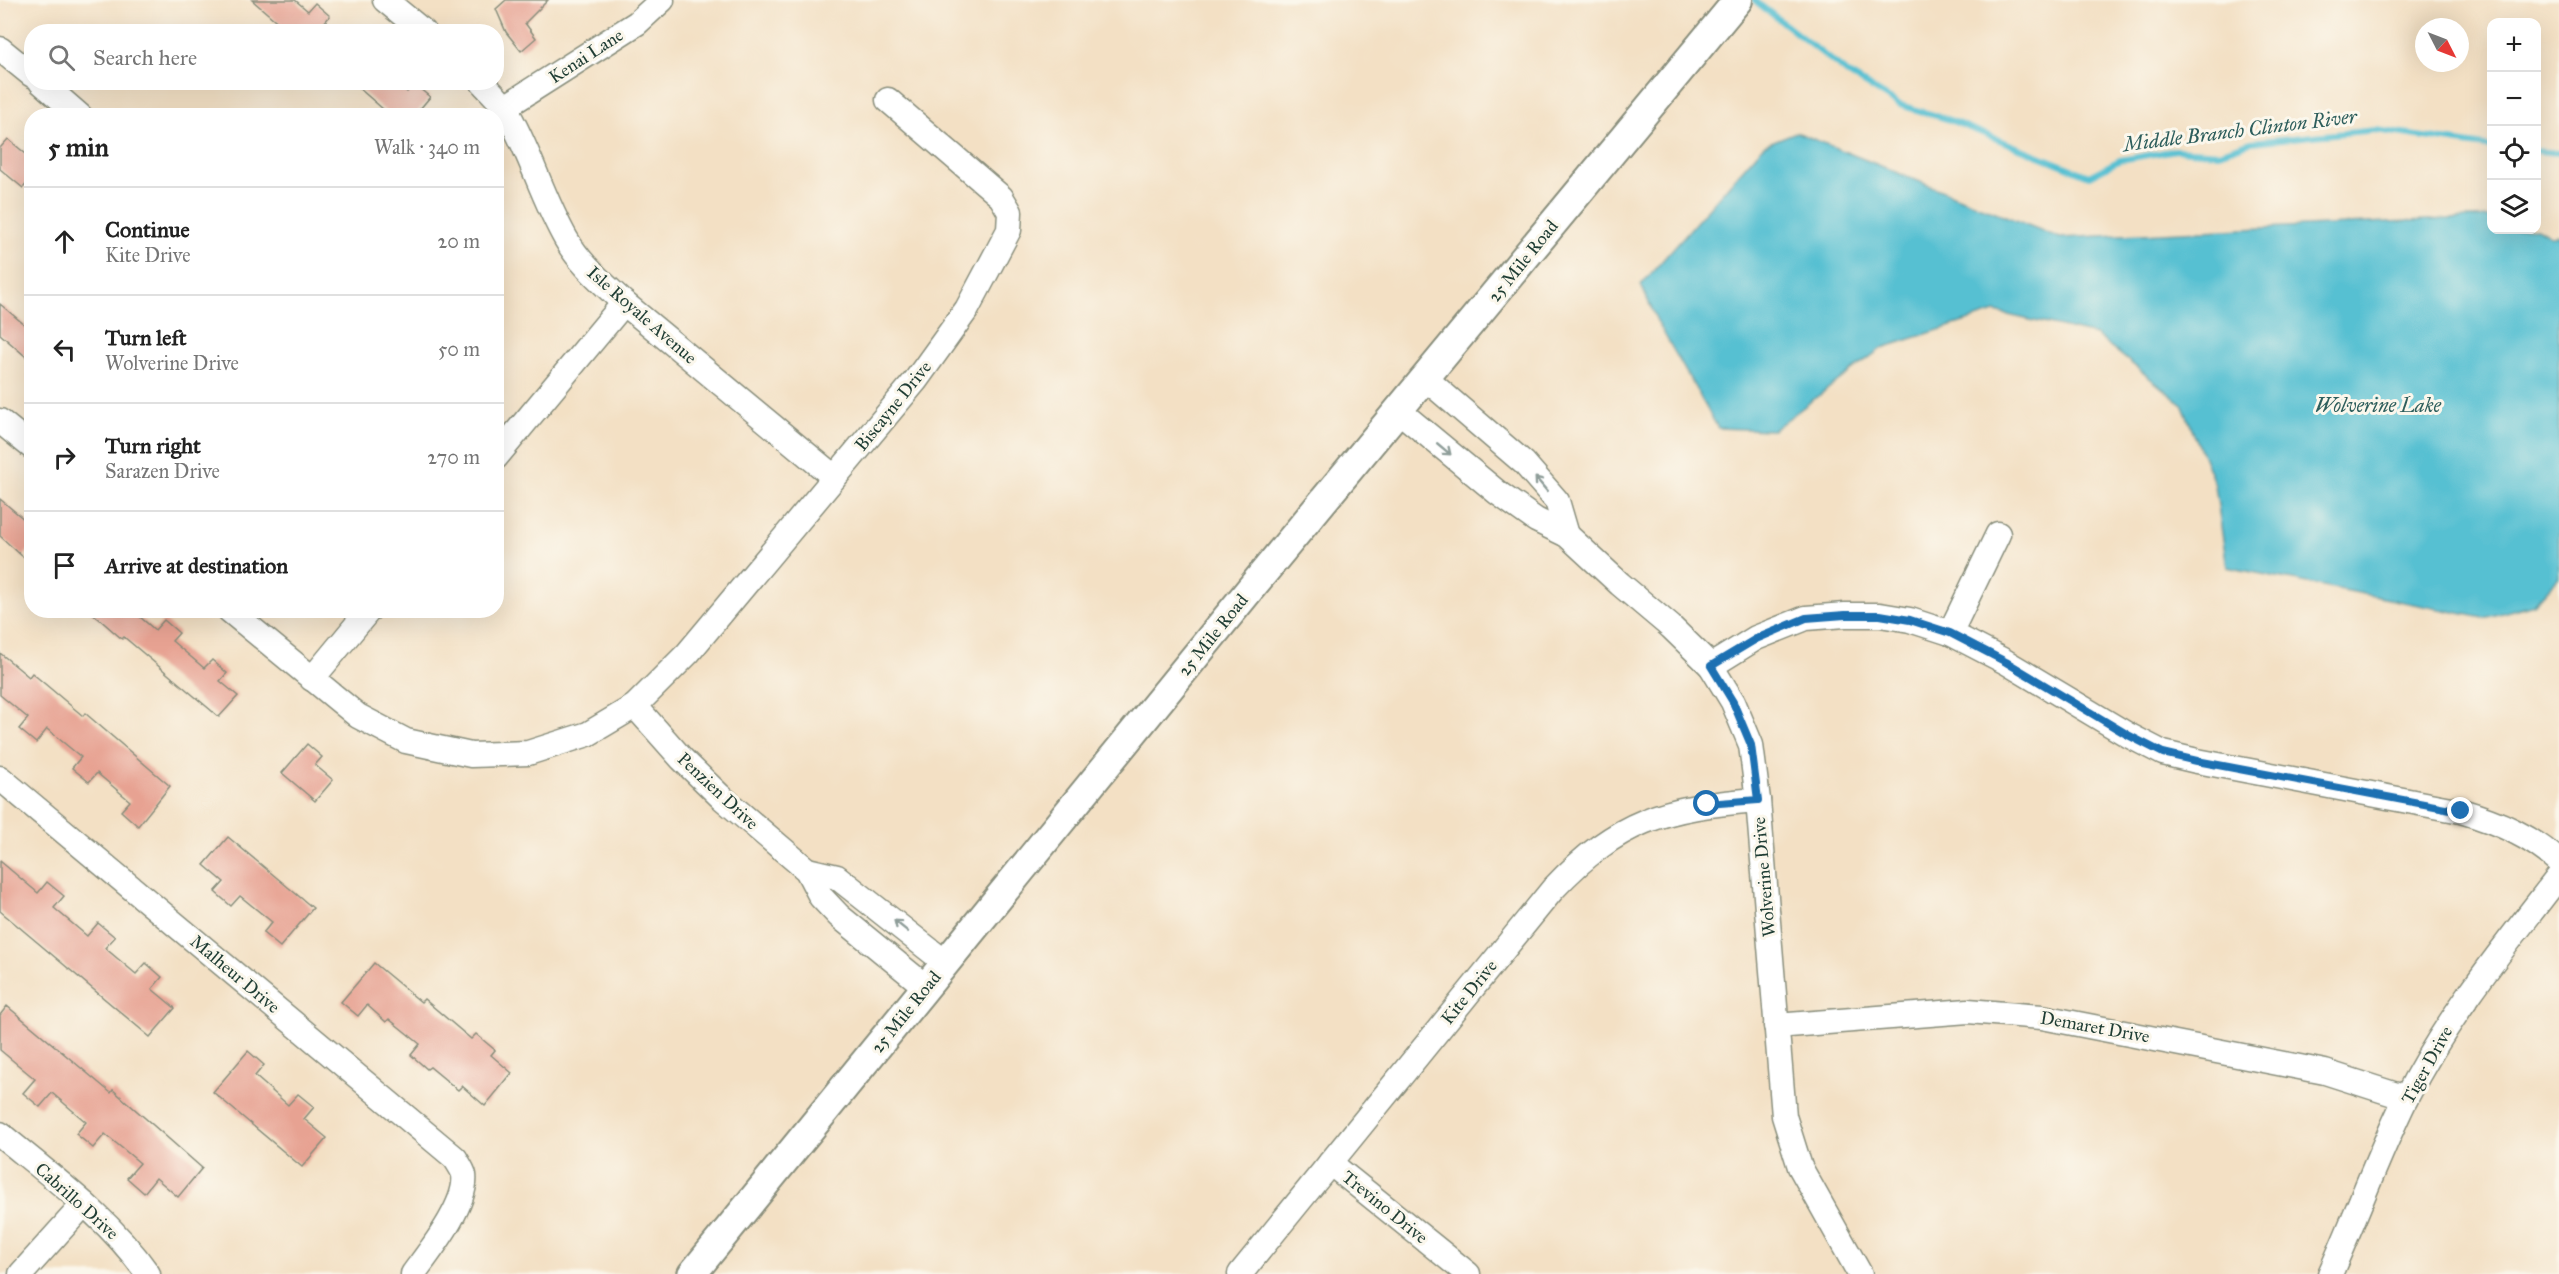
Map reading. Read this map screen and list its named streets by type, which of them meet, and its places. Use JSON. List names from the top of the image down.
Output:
{
  "streets": {
    "street": [
      "Kenai Lane",
      "25 Mile Road",
      "Isle Royale Avenue",
      "Biscayne Drive",
      "Penzien Drive",
      "Wolverine Drive",
      "Malheur Drive",
      "Kite Drive",
      "Demaret Drive",
      "Tiger Drive",
      "Cabrillo Drive",
      "Trevino Drive"
    ]
  },
  "crossings": [
    ["Kenai Lane", "Isle Royale Avenue"],
    ["25 Mile Road", "Penzien Drive"],
    ["25 Mile Road", "Wolverine Drive"],
    ["Isle Royale Avenue", "Biscayne Drive"],
    ["Biscayne Drive", "Penzien Drive"],
    ["Wolverine Drive", "Kite Drive"],
    ["Wolverine Drive", "Demaret Drive"],
    ["Kite Drive", "Trevino Drive"],
    ["Demaret Drive", "Tiger Drive"]
  ],
  "water": ["Middle Branch Clinton River", "Wolverine Lake"],
  "north": "bottom right",
  "page": {
    "map_buttons": ["+", "−"],
    "search": "Search here",
    "heading": ["5 min", "Walk · 340 m"],
    "list": [
      ["Continue", "Kite Drive", "20 m"],
      ["Turn left", "Wolverine Drive", "50 m"],
      ["Turn right", "Sarazen Drive", "270 m"],
      "Arrive at destination"
    ]
  }
}
